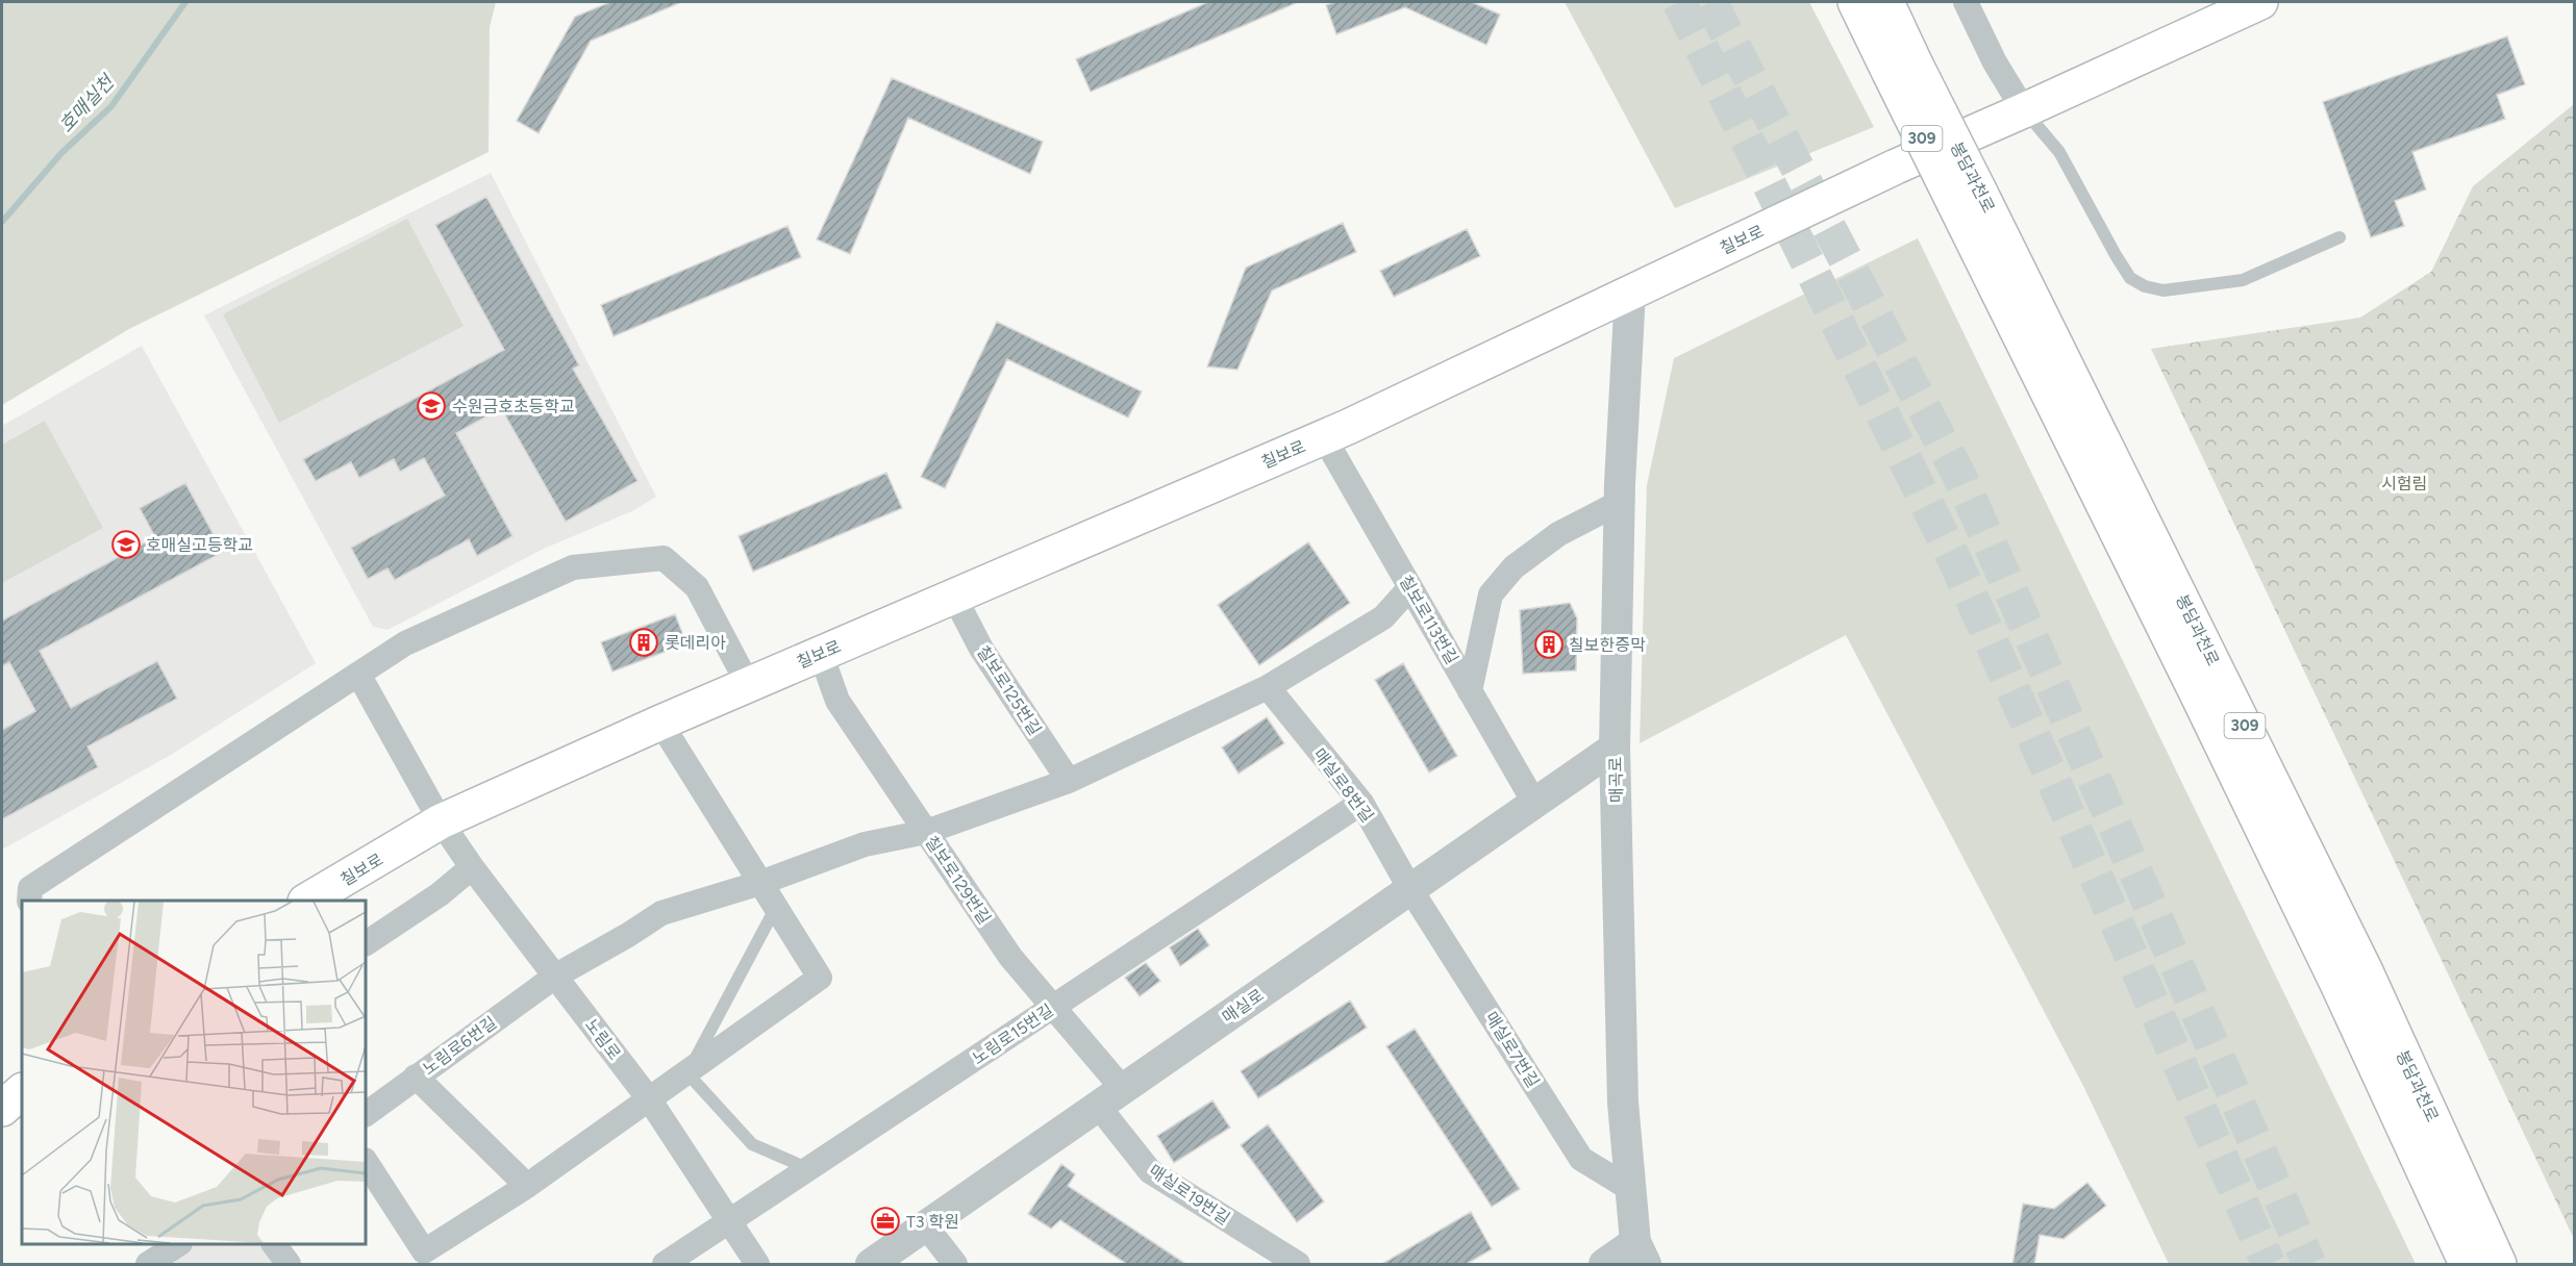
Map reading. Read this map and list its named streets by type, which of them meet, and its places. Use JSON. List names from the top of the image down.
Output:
{
  "streets": {
    "main road": ["309", "봉담과천로", "칠보로"],
    "street": [
      "칠보로113번길",
      "칠보로125번길",
      "매곡로",
      "매실로8번길",
      "칠보로129번길",
      "매실로",
      "노림로15번길",
      "노림로",
      "노림로6번길",
      "매실로7번길",
      "매실로19번길"
    ]
  },
  "crossings": [
    ["칠보로", "칠보로113번길"],
    ["칠보로", "칠보로125번길"],
    ["칠보로", "매곡로"],
    ["칠보로", "칠보로129번길"],
    ["칠보로", "노림로"],
    ["칠보로113번길", "매실로"],
    ["칠보로113번길", "노림로6번길"],
    ["칠보로125번길", "노림로6번길"],
    ["매곡로", "매실로"],
    ["매곡로", "매실로7번길"],
    ["매실로8번길", "매실로"],
    ["매실로8번길", "노림로15번길"],
    ["매실로8번길", "노림로6번길"],
    ["매실로8번길", "매실로7번길"],
    ["칠보로129번길", "매실로"],
    ["칠보로129번길", "노림로15번길"],
    ["칠보로129번길", "노림로6번길"],
    ["칠보로129번길", "매실로19번길"],
    ["매실로", "매실로7번길"],
    ["매실로", "매실로19번길"],
    ["노림로15번길", "노림로"],
    ["노림로", "노림로6번길"]
  ],
  "water": ["호매실천"],
  "parks": ["시험림"],
  "places": {
    "school or university": ["수원금호초등학교", "호매실고등학교"],
    "building": ["롯데리아", "칠보한증막"],
    "office": ["T3 학원"]
  }
}
